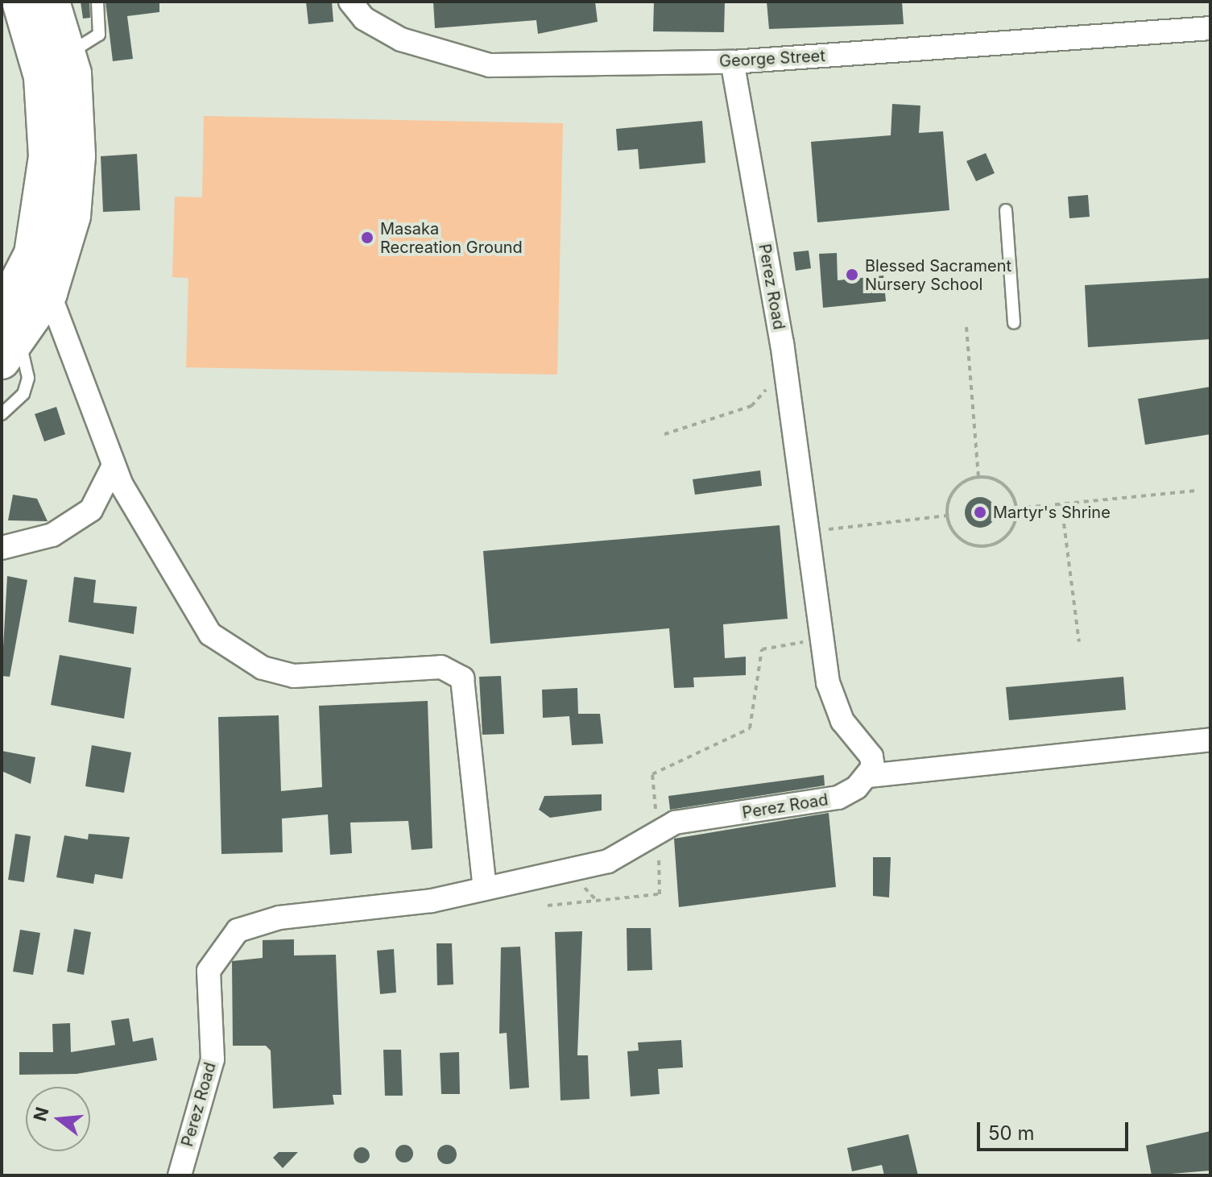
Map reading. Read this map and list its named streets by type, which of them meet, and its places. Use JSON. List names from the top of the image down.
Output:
{
  "streets": {
    "street": ["George Street", "Perez Road"]
  },
  "crossings": [
    ["George Street", "Perez Road"]
  ],
  "places": ["Masaka Recreation Ground", "Blessed Sacrament Nursery School", "Martyr's Shrine"],
  "scale_bar": "50 m",
  "north": "left"
}
